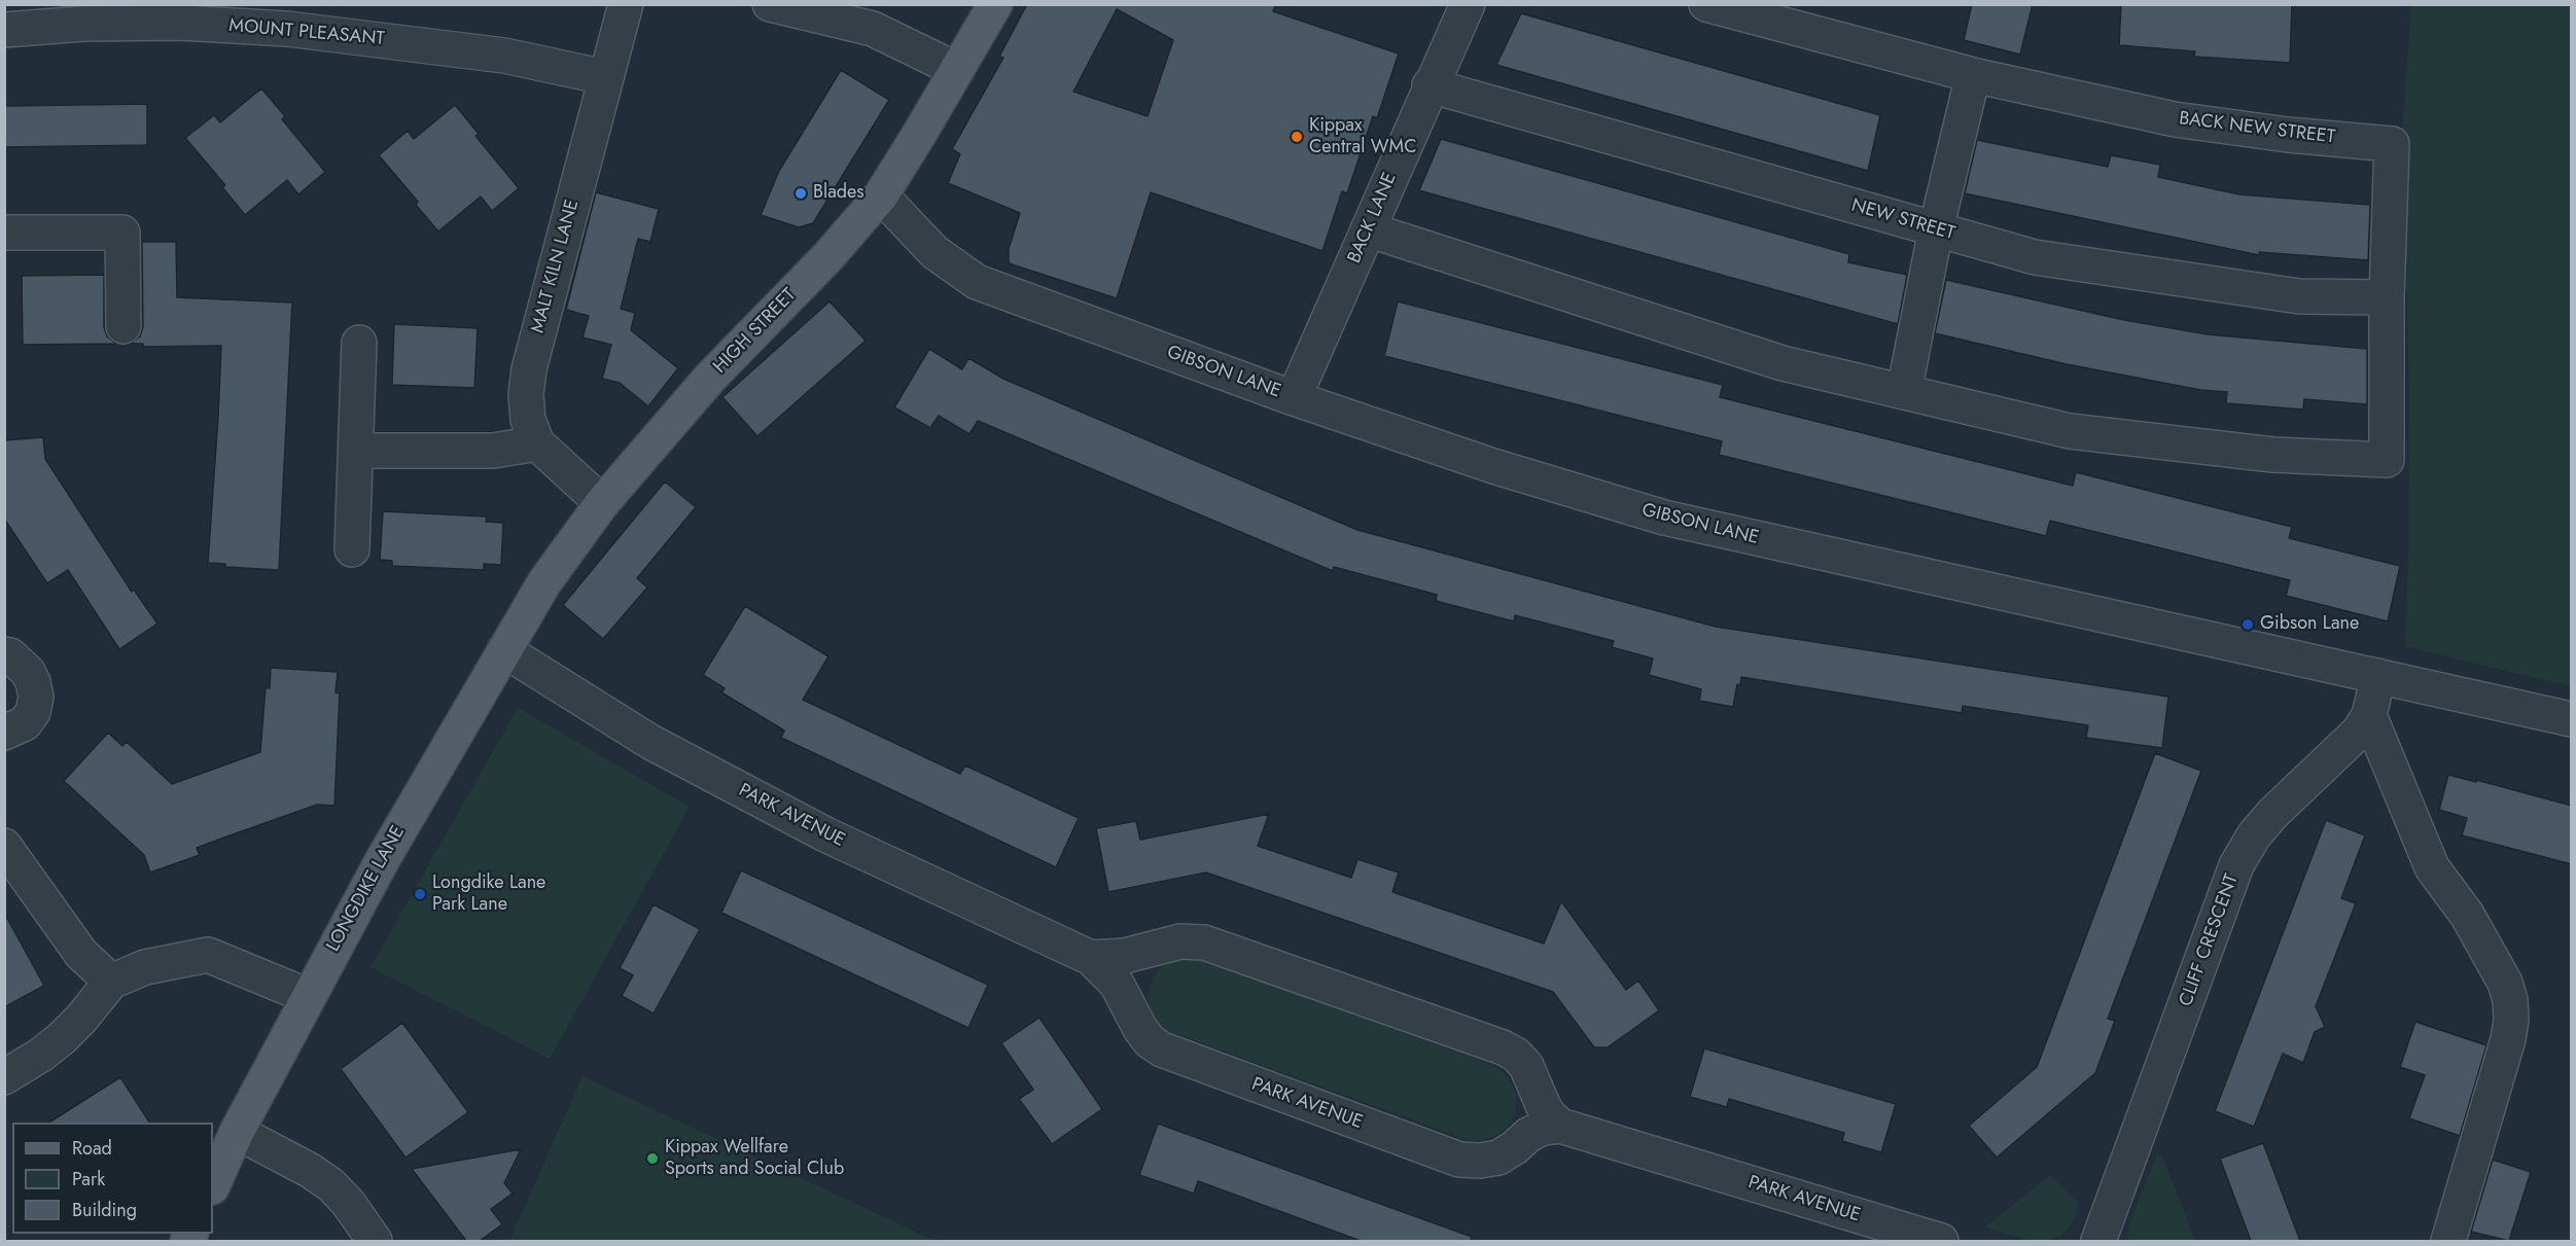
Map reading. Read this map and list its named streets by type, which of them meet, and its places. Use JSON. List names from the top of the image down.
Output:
{
  "streets": {
    "main road": ["HIGH STREET", "LONGDIKE LANE"],
    "street": [
      "MOUNT PLEASANT",
      "BACK NEW STREET",
      "BACK LANE",
      "NEW STREET",
      "MALT KILN LANE",
      "GIBSON LANE",
      "PARK AVENUE",
      "CLIFF CRESCENT"
    ]
  },
  "crossings": [
    ["MOUNT PLEASANT", "MALT KILN LANE"],
    ["BACK NEW STREET", "NEW STREET"],
    ["BACK LANE", "NEW STREET"],
    ["BACK LANE", "GIBSON LANE"],
    ["MALT KILN LANE", "HIGH STREET"],
    ["HIGH STREET", "GIBSON LANE"],
    ["HIGH STREET", "PARK AVENUE"],
    ["HIGH STREET", "LONGDIKE LANE"],
    ["GIBSON LANE", "CLIFF CRESCENT"],
    ["PARK AVENUE", "LONGDIKE LANE"]
  ],
  "places": [
    "Kippax Central WMC",
    "Blades",
    "Gibson Lane",
    "Longdike Lane Park Lane",
    "Kippax Wellfare Sports and Social Club"
  ],
  "legend": ["Road", "Park", "Building"]
}
